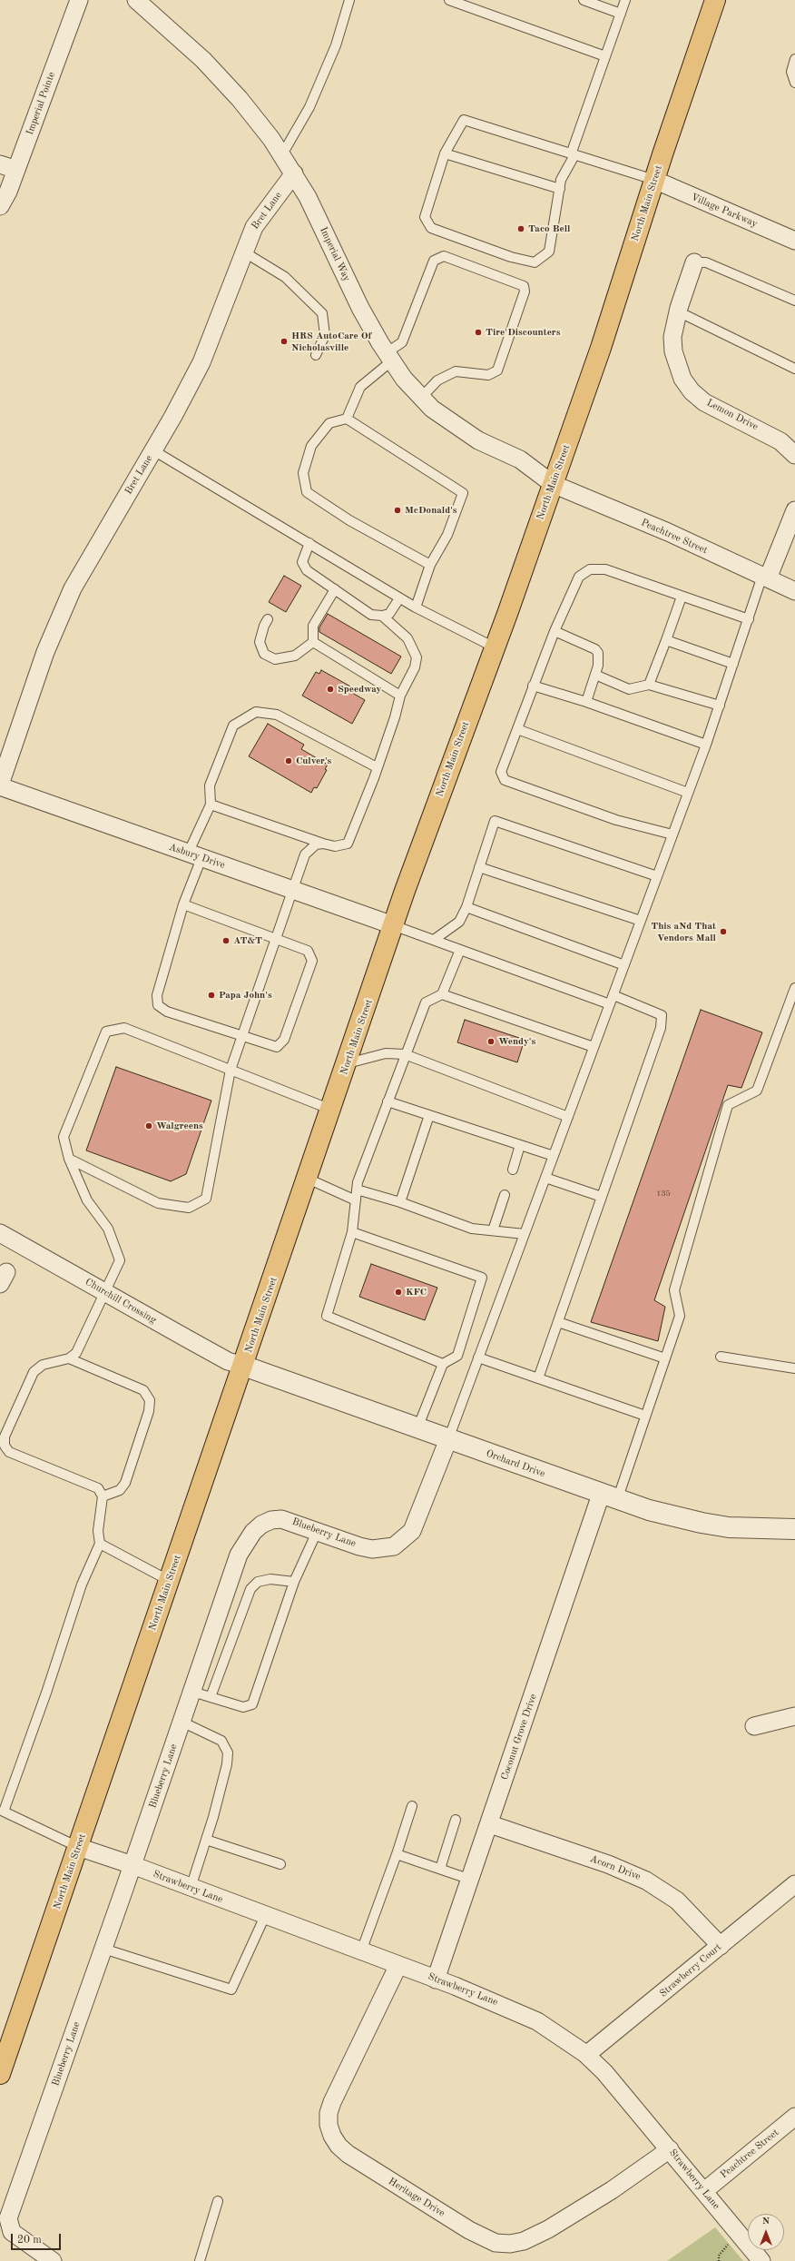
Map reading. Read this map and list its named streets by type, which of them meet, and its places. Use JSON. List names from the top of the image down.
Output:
{
  "streets": {
    "main road": ["North Main Street"],
    "street": [
      "Imperial Pointe",
      "Bret Lane",
      "Village Parkway",
      "Imperial Way",
      "Lemon Drive",
      "Peachtree Street",
      "Asbury Drive",
      "Churchill Crossing",
      "Orchard Drive",
      "Blueberry Lane",
      "Coconut Grove Drive",
      "Acorn Drive",
      "Strawberry Lane",
      "Strawberry Court",
      "Heritage Drive"
    ]
  },
  "crossings": [
    ["North Main Street", "Village Parkway"],
    ["North Main Street", "Imperial Way"],
    ["North Main Street", "Peachtree Street"],
    ["North Main Street", "Asbury Drive"],
    ["North Main Street", "Churchill Crossing"],
    ["North Main Street", "Orchard Drive"],
    ["North Main Street", "Strawberry Lane"],
    ["Bret Lane", "Imperial Way"],
    ["Bret Lane", "Asbury Drive"],
    ["Imperial Way", "Peachtree Street"],
    ["Peachtree Street", "Strawberry Lane"],
    ["Churchill Crossing", "Orchard Drive"],
    ["Orchard Drive", "Blueberry Lane"],
    ["Orchard Drive", "Coconut Grove Drive"],
    ["Blueberry Lane", "Strawberry Lane"],
    ["Coconut Grove Drive", "Acorn Drive"],
    ["Coconut Grove Drive", "Strawberry Lane"],
    ["Acorn Drive", "Strawberry Court"],
    ["Strawberry Lane", "Strawberry Court"],
    ["Strawberry Lane", "Heritage Drive"]
  ],
  "places": [
    "Taco Bell",
    "Tire Discounters",
    "HRS AutoCare Of Nicholasville",
    "McDonald's",
    "Speedway",
    "Culver's",
    "This aNd That Vendors Mall",
    "AT&T",
    "Papa John's",
    "Wendy's",
    "Walgreens",
    "KFC"
  ],
  "house_numbers": ["135"],
  "scale_bar": "20 m",
  "north": "top"
}
